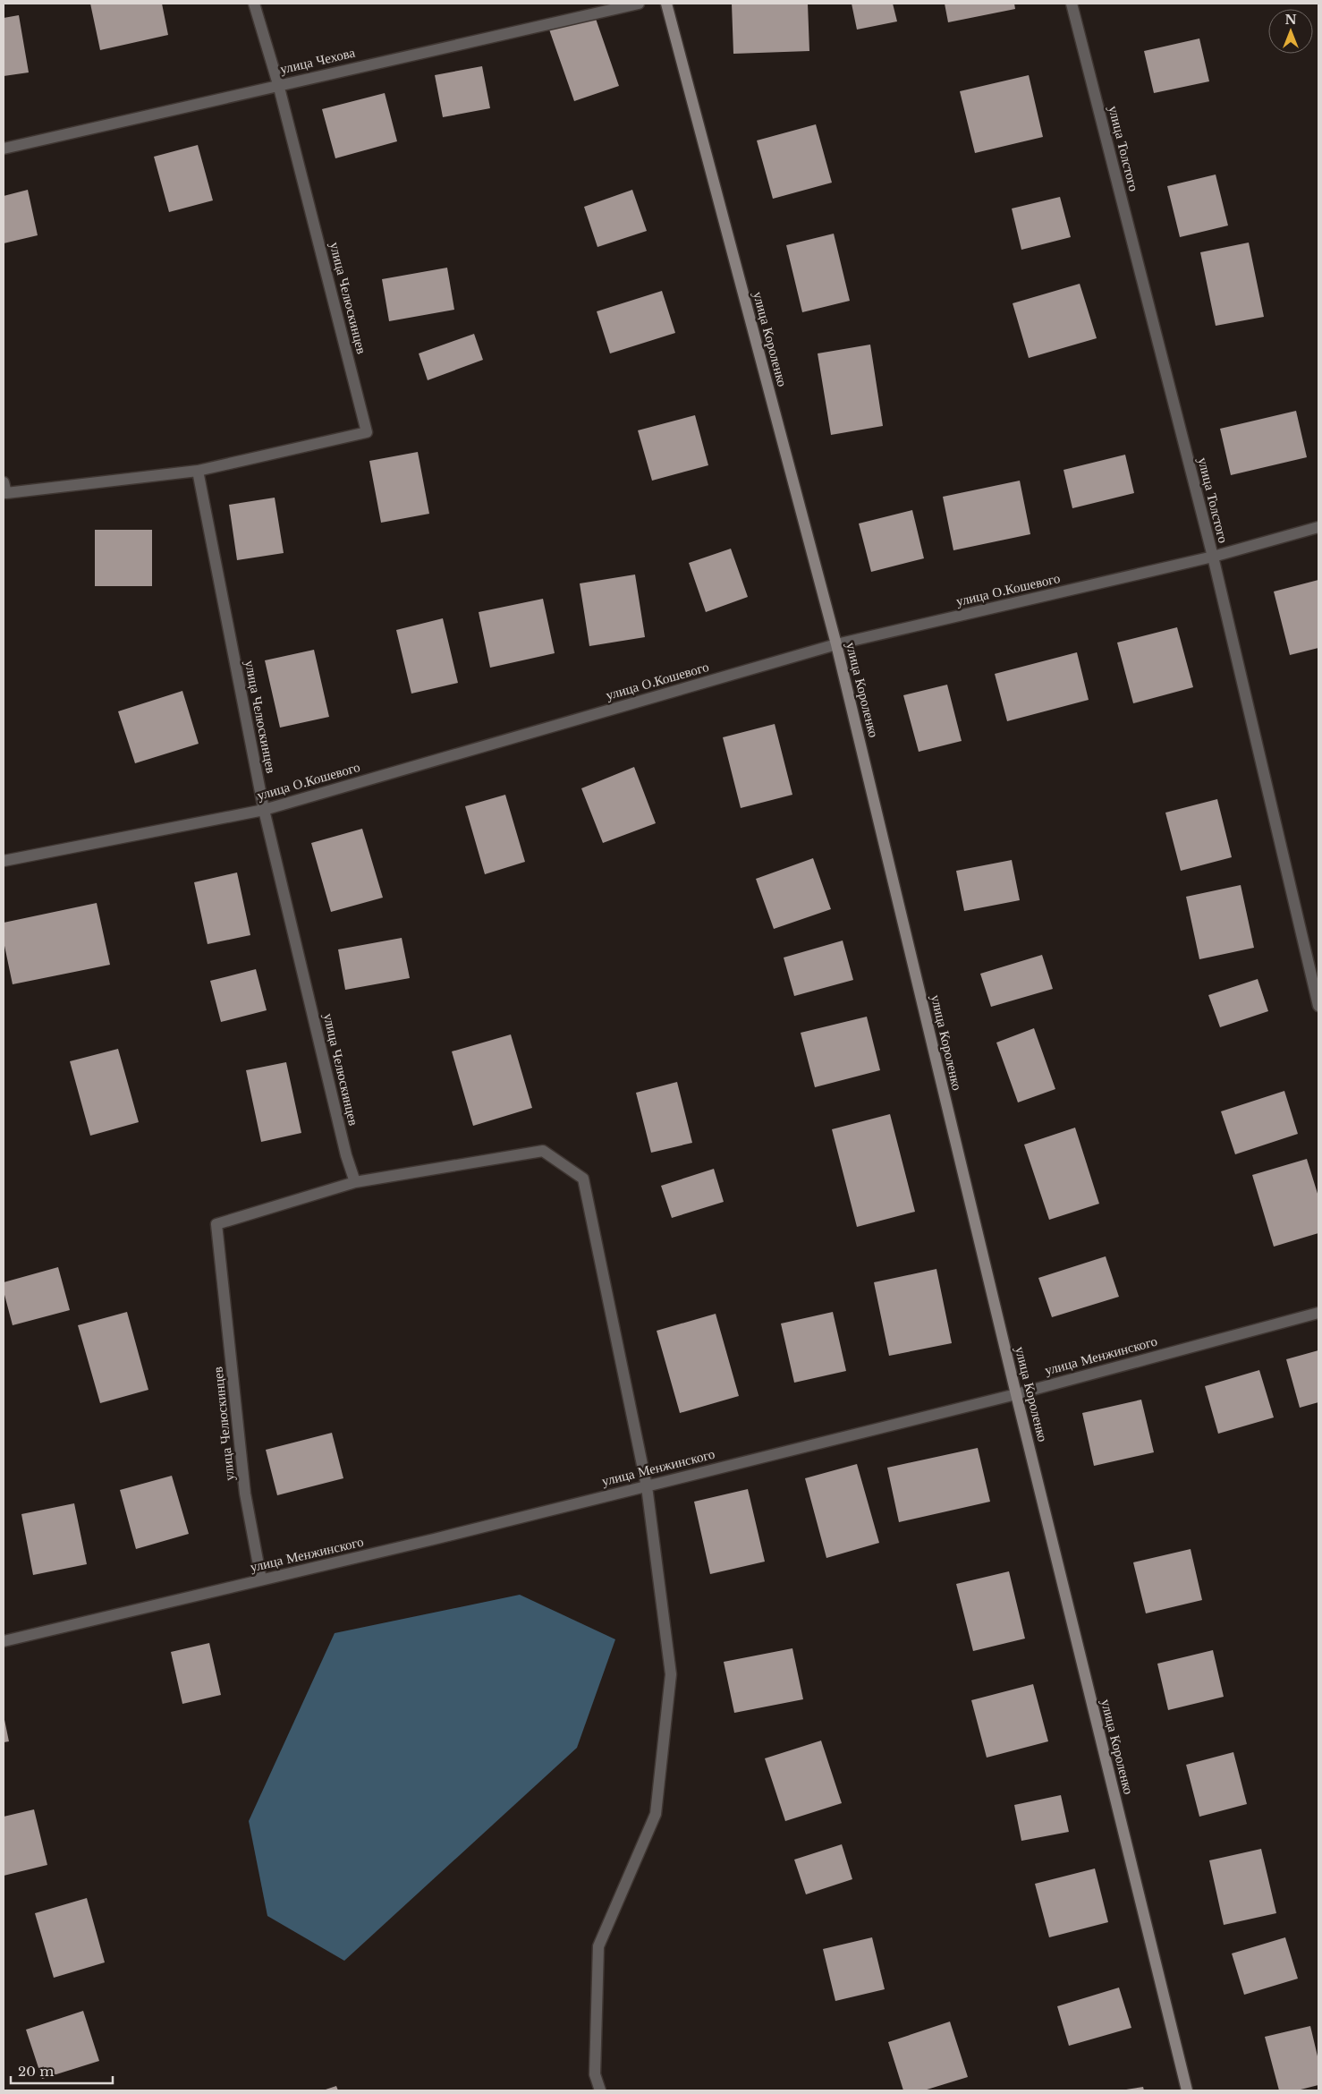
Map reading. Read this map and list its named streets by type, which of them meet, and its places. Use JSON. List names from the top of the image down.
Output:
{
  "streets": {
    "street": [
      "улица Чехова",
      "улица Толстого",
      "улица Челюскинцев",
      "улица Короленко",
      "улица О.Кошевого",
      "улица Менжинского"
    ]
  },
  "crossings": [
    ["улица Чехова", "улица Челюскинцев"],
    ["улица Толстого", "улица О.Кошевого"],
    ["улица Челюскинцев", "улица О.Кошевого"],
    ["улица Челюскинцев", "улица Менжинского"],
    ["улица Короленко", "улица О.Кошевого"],
    ["улица Короленко", "улица Менжинского"]
  ],
  "scale_bar": "20 m",
  "north": "top"
}
